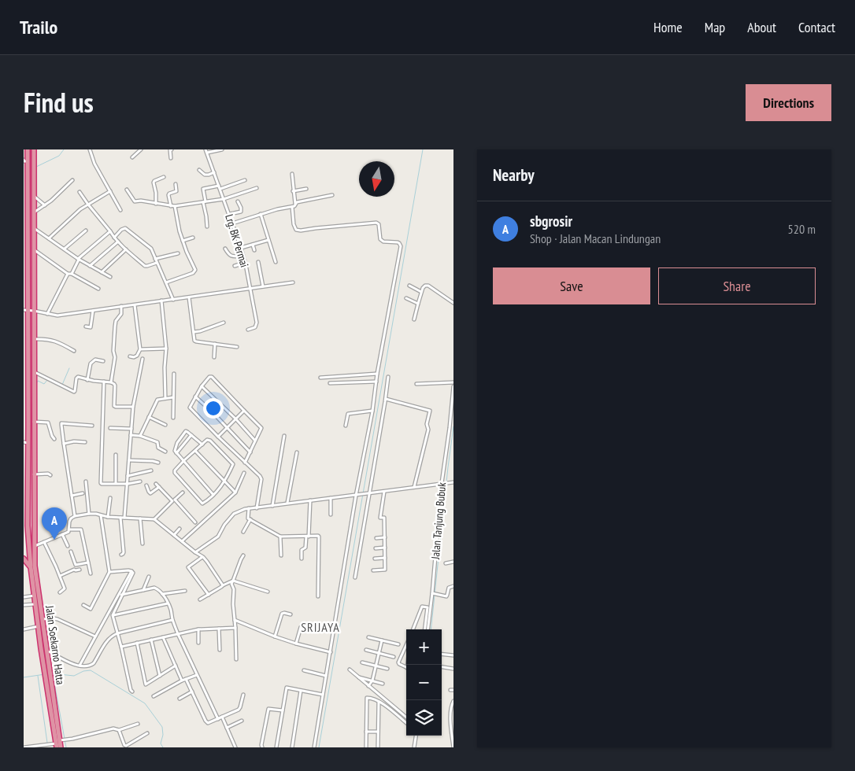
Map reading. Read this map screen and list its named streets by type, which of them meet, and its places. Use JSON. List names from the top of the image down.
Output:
{
  "streets": {
    "highway": ["Jalan Soekarno Hatta"],
    "street": ["Lrg. BK Permai", "Jalan Tanjung Bubuk"]
  },
  "districts": ["SRIJAYA"],
  "north": "bottom",
  "page": {
    "header": "Trailo",
    "nav": [
      "Home",
      "Map",
      "About",
      "Contact"
    ],
    "title": "Find us",
    "buttons": [
      "Directions",
      ["Save", "Share"]
    ],
    "heading": "Nearby",
    "list": [
      {
        "mark": "A",
        "name": "sbgrosir",
        "note": "Shop · Jalan Macan Lindungan",
        "value": "520 m"
      }
    ],
    "pins": "A",
    "map_buttons": ["+", "−"]
  }
}
